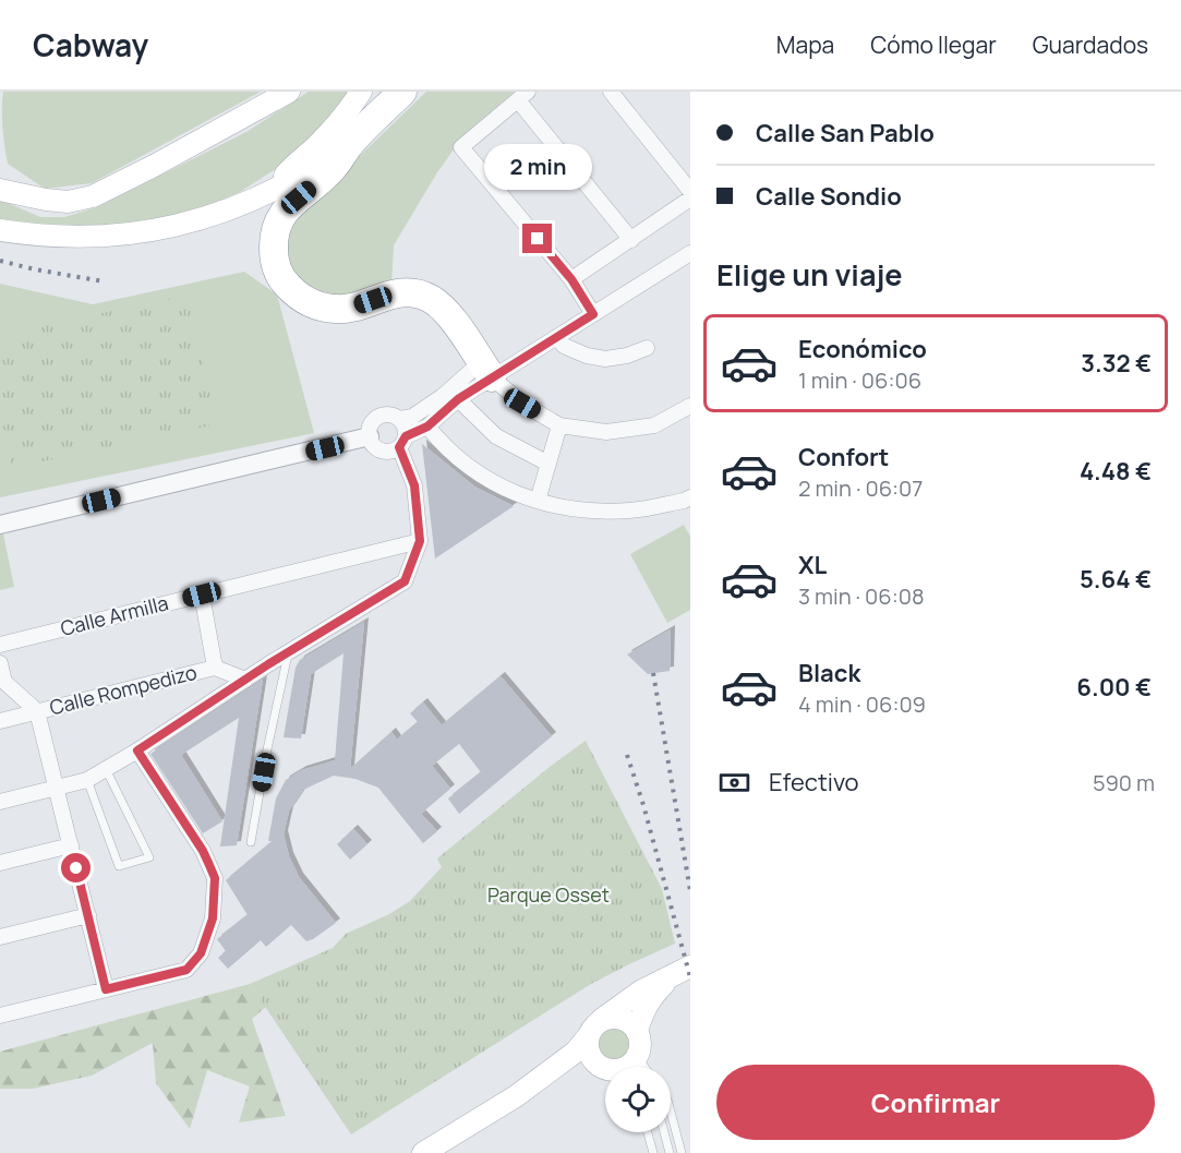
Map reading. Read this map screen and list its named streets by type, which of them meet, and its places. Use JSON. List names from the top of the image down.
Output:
{
  "streets": {
    "street": ["Calle Armilla", "Calle Rompedizo"]
  },
  "parks": ["Parque Osset"],
  "page": {
    "header": "Cabway",
    "nav": ["Mapa", "Cómo llegar", "Guardados"],
    "banner": ["Calle San Pablo", "Calle Sondio"],
    "bubble": "2 min",
    "heading": "Elige un viaje",
    "list": [
      {
        "name": "Económico",
        "note": "1 min · 06:06",
        "value": "3.32 €"
      },
      {
        "name": "Confort",
        "note": "2 min · 06:07",
        "value": "4.48 €"
      },
      {
        "name": "XL",
        "note": "3 min · 06:08",
        "value": "5.64 €"
      },
      {
        "name": "Black",
        "note": "4 min · 06:09",
        "value": "6.00 €"
      }
    ],
    "pay": ["Efectivo", "590 m"],
    "buttons": "Confirmar"
  }
}
